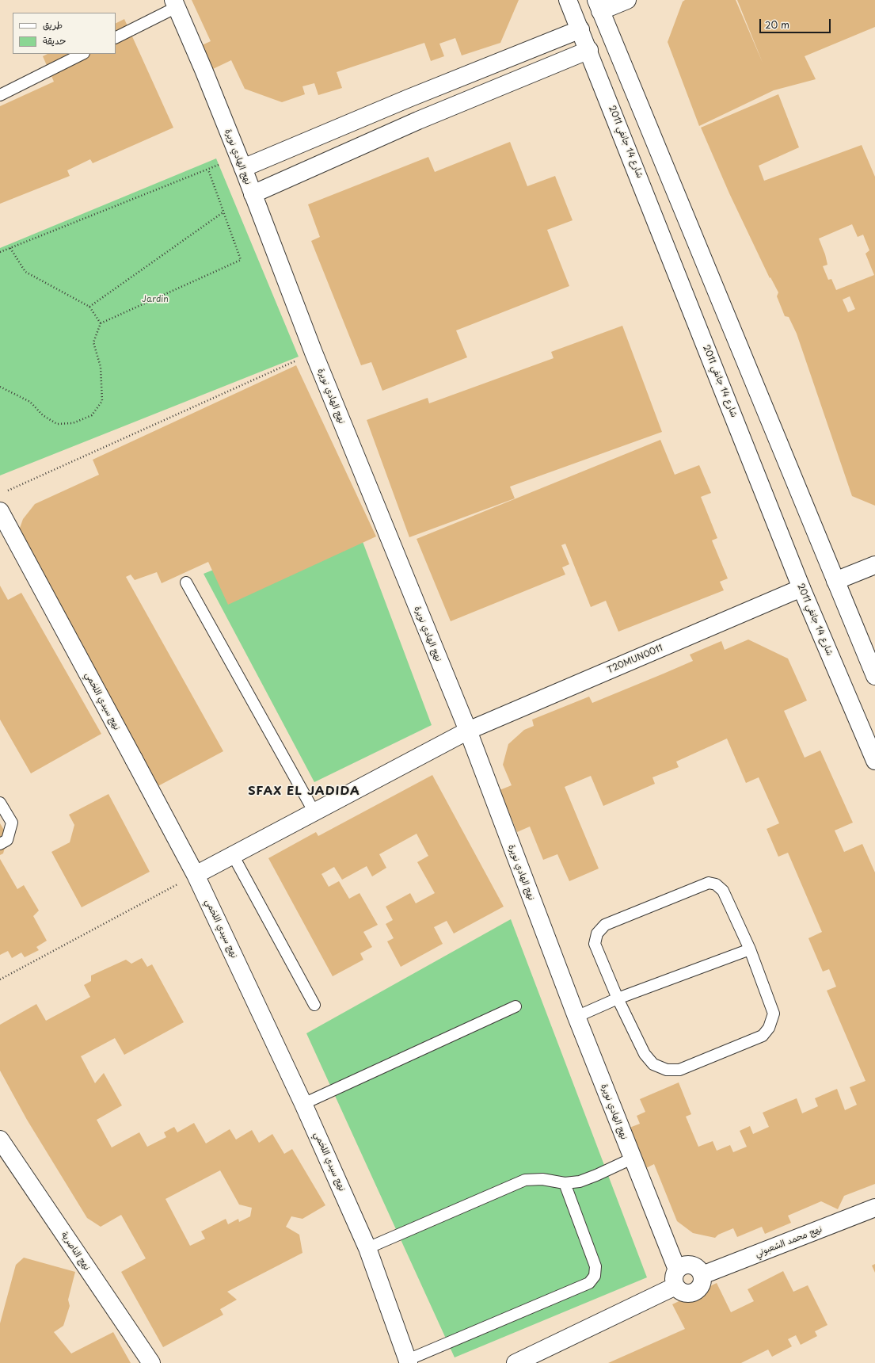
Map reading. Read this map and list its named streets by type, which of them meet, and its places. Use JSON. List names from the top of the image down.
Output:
{
  "streets": {
    "street": [
      "شارع 14 جانفي 2011",
      "نهج الهادي نويرة",
      "T20MUN0011",
      "نهج سيدي اللخمي",
      "نهج محمد الشعبوني",
      "نهج الناصرية"
    ]
  },
  "crossings": [
    ["شارع 14 جانفي 2011", "T20MUN0011"],
    ["نهج الهادي نويرة", "T20MUN0011"],
    ["نهج الهادي نويرة", "نهج محمد الشعبوني"],
    ["T20MUN0011", "نهج سيدي اللخمي"]
  ],
  "districts": ["SFAX EL JADIDA"],
  "parks": ["Jardin"],
  "legend": ["طريق", "حديقة"],
  "scale_bar": "20 m"
}
